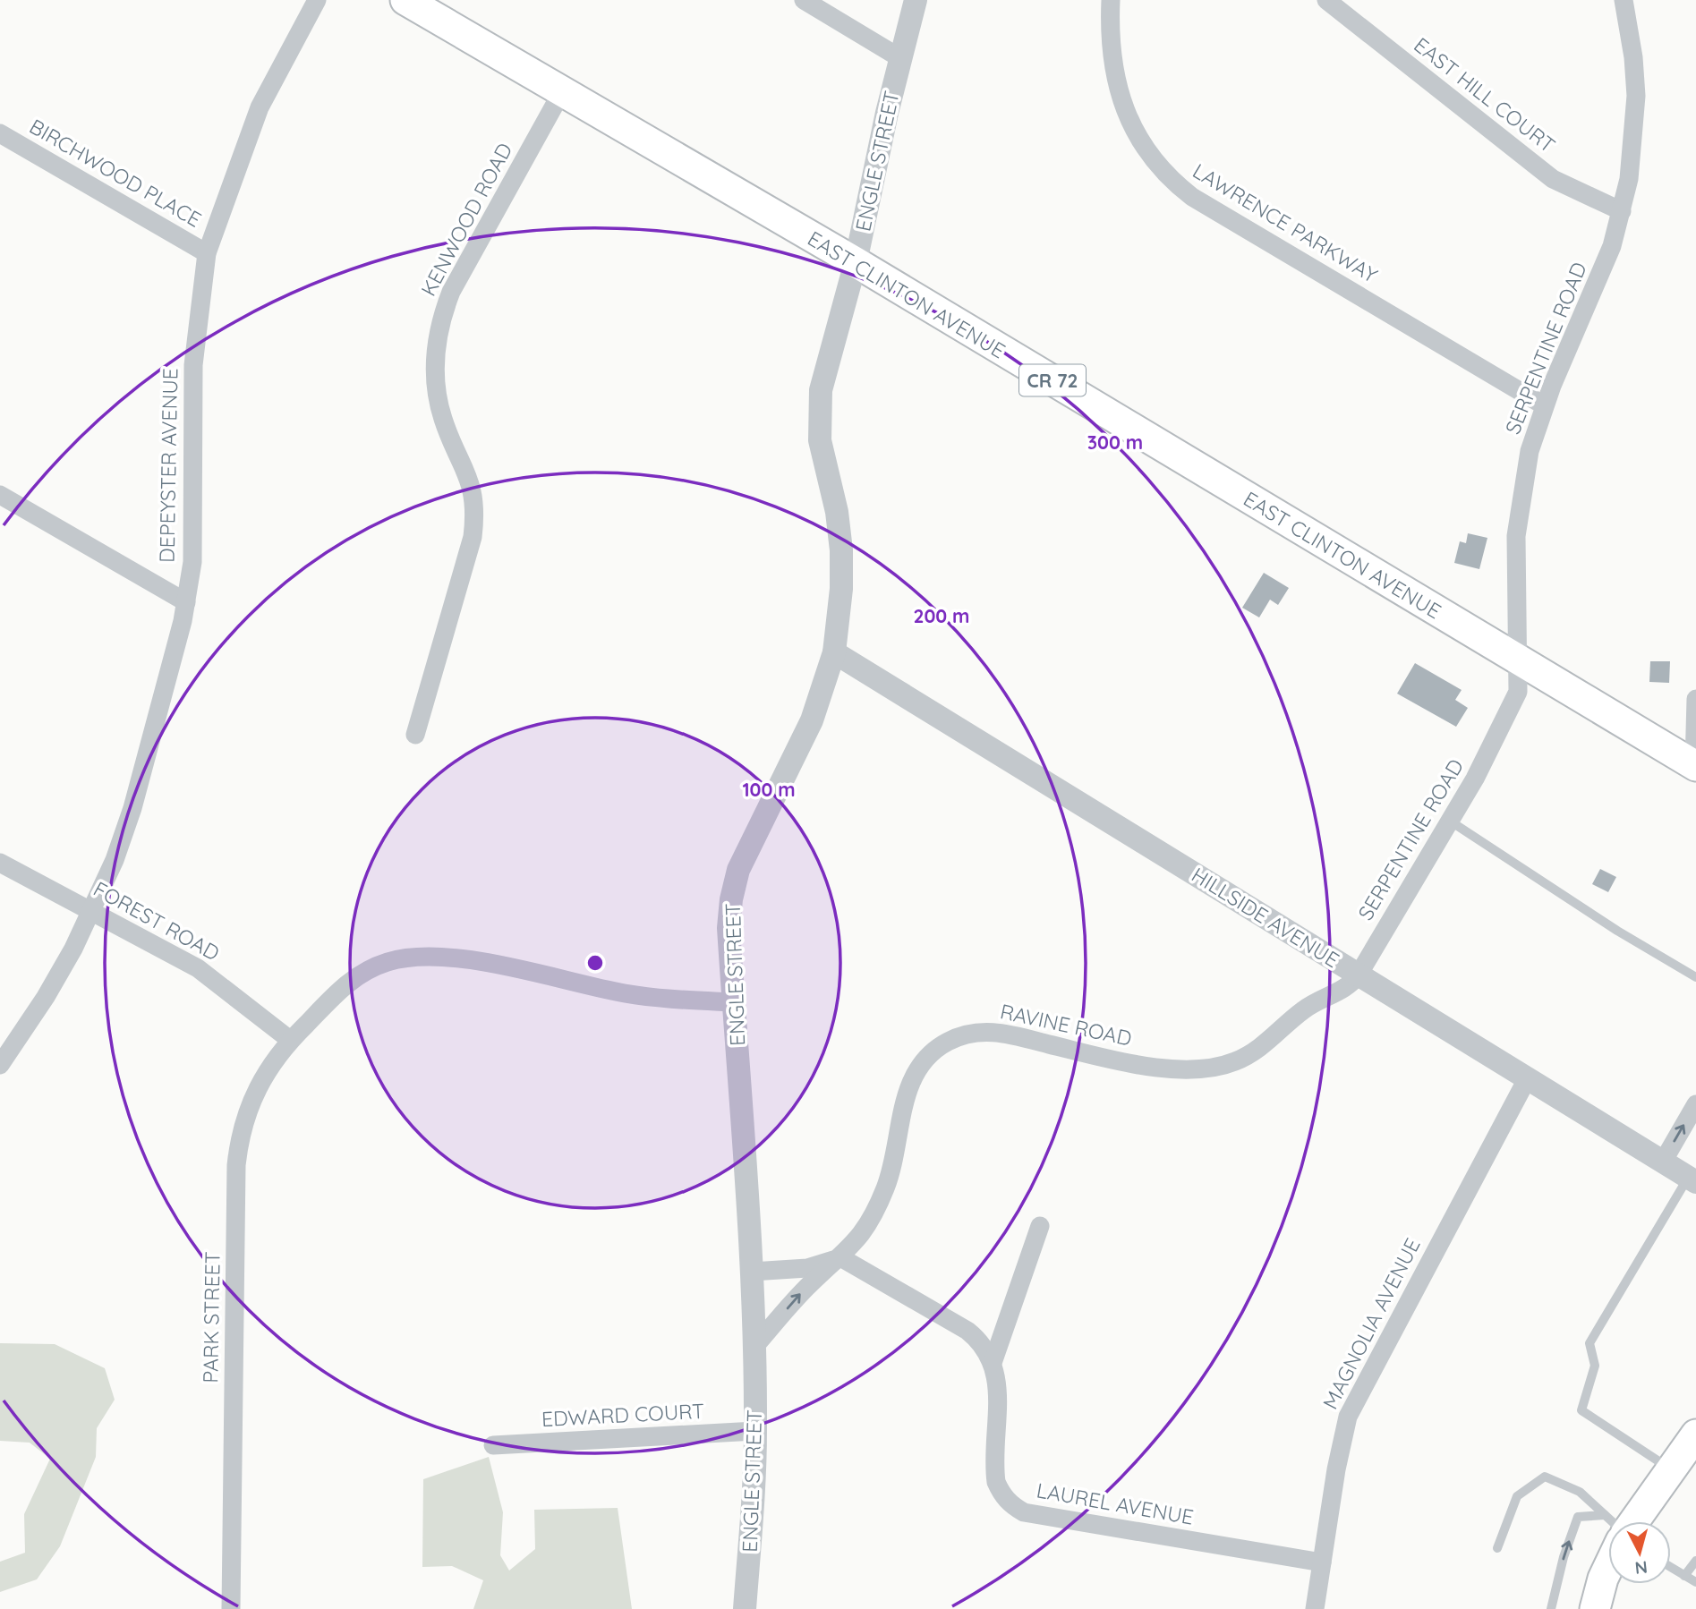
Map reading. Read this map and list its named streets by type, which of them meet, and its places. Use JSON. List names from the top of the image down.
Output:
{
  "streets": {
    "main road": ["EAST CLINTON AVENUE", "CR 72"],
    "street": [
      "EAST HILL COURT",
      "ENGLE STREET",
      "BIRCHWOOD PLACE",
      "KENWOOD ROAD",
      "LAWRENCE PARKWAY",
      "SERPENTINE ROAD",
      "DEPEYSTER AVENUE",
      "HILLSIDE AVENUE",
      "FOREST ROAD",
      "RAVINE ROAD",
      "PARK STREET",
      "MAGNOLIA AVENUE",
      "EDWARD COURT",
      "LAUREL AVENUE"
    ]
  },
  "crossings": [
    ["EAST HILL COURT", "SERPENTINE ROAD"],
    ["ENGLE STREET", "EAST CLINTON AVENUE"],
    ["ENGLE STREET", "HILLSIDE AVENUE"],
    ["ENGLE STREET", "RAVINE ROAD"],
    ["ENGLE STREET", "EDWARD COURT"],
    ["BIRCHWOOD PLACE", "DEPEYSTER AVENUE"],
    ["KENWOOD ROAD", "EAST CLINTON AVENUE"],
    ["LAWRENCE PARKWAY", "SERPENTINE ROAD"],
    ["EAST CLINTON AVENUE", "SERPENTINE ROAD"],
    ["SERPENTINE ROAD", "HILLSIDE AVENUE"],
    ["SERPENTINE ROAD", "RAVINE ROAD"],
    ["DEPEYSTER AVENUE", "FOREST ROAD"],
    ["HILLSIDE AVENUE", "RAVINE ROAD"],
    ["HILLSIDE AVENUE", "MAGNOLIA AVENUE"],
    ["FOREST ROAD", "PARK STREET"],
    ["RAVINE ROAD", "LAUREL AVENUE"],
    ["MAGNOLIA AVENUE", "LAUREL AVENUE"]
  ],
  "north": "bottom",
  "rings": ["300 m", "200 m", "100 m"]
}
